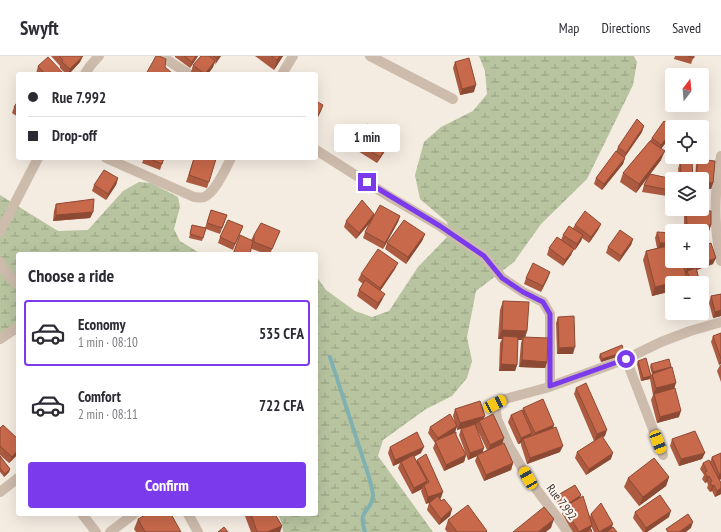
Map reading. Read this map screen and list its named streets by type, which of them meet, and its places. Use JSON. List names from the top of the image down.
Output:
{
  "streets": {
    "street": ["Rue 7.992"]
  },
  "north": "top",
  "page": {
    "header": "Swyft",
    "nav": ["Map", "Directions", "Saved"],
    "map_buttons": ["+", "−"],
    "banner": ["Rue 7.992", "Drop-off"],
    "bubble": "1 min",
    "heading": "Choose a ride",
    "list": [
      {
        "name": "Economy",
        "note": "1 min · 08:10",
        "value": "535 CFA"
      },
      {
        "name": "Comfort",
        "note": "2 min · 08:11",
        "value": "722 CFA"
      }
    ],
    "buttons": "Confirm"
  }
}
